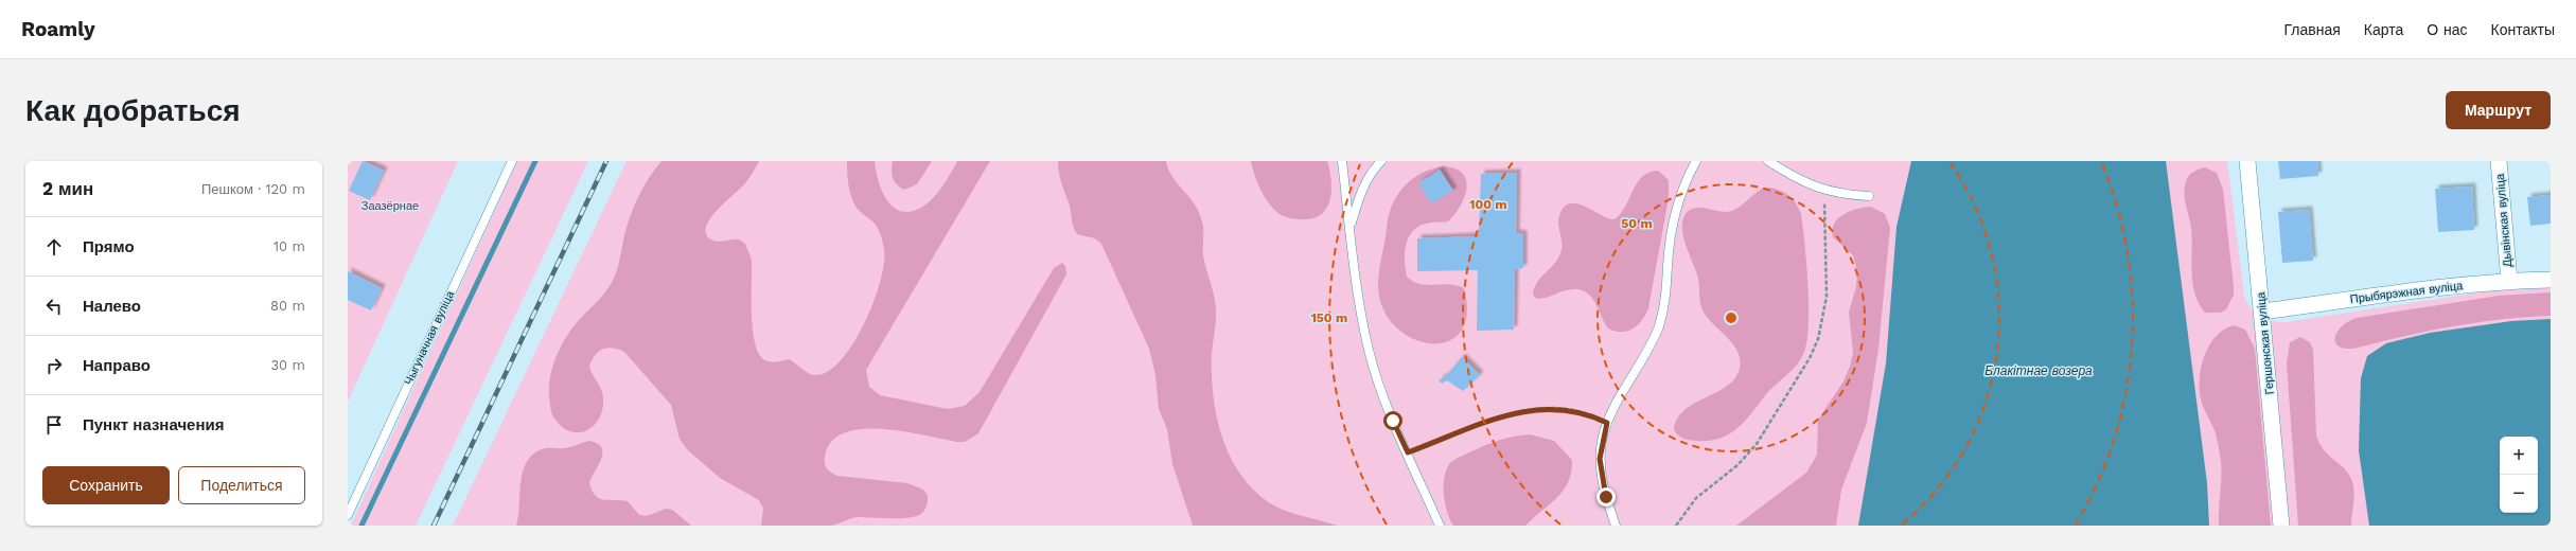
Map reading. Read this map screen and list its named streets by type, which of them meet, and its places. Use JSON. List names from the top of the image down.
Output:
{
  "streets": {
    "street": ["Дывінская вуліца", "Прыбярэжная вуліца", "Гершонская вуліца"],
    "lane": ["Чыгуначная вуліца"]
  },
  "crossings": [
    ["Дывінская вуліца", "Прыбярэжная вуліца"],
    ["Прыбярэжная вуліца", "Гершонская вуліца"]
  ],
  "water": ["Блакітнае возера"],
  "parks": ["Заазёрнае"],
  "page": {
    "header": "Roamly",
    "nav": [
      "Главная",
      "Карта",
      "О нас",
      "Контакты"
    ],
    "buttons": [
      "Маршрут",
      ["Сохранить", "Поделиться"]
    ],
    "title": "Как добраться",
    "heading": ["2 мин", "Пешком · 120 m"],
    "list": [
      ["Прямо", "10 m"],
      ["Налево", "80 m"],
      ["Направо", "30 m"],
      "Пункт назначения"
    ],
    "map_buttons": ["+", "−"]
  },
  "rings": ["100 m", "50 m", "150 m"]
}
